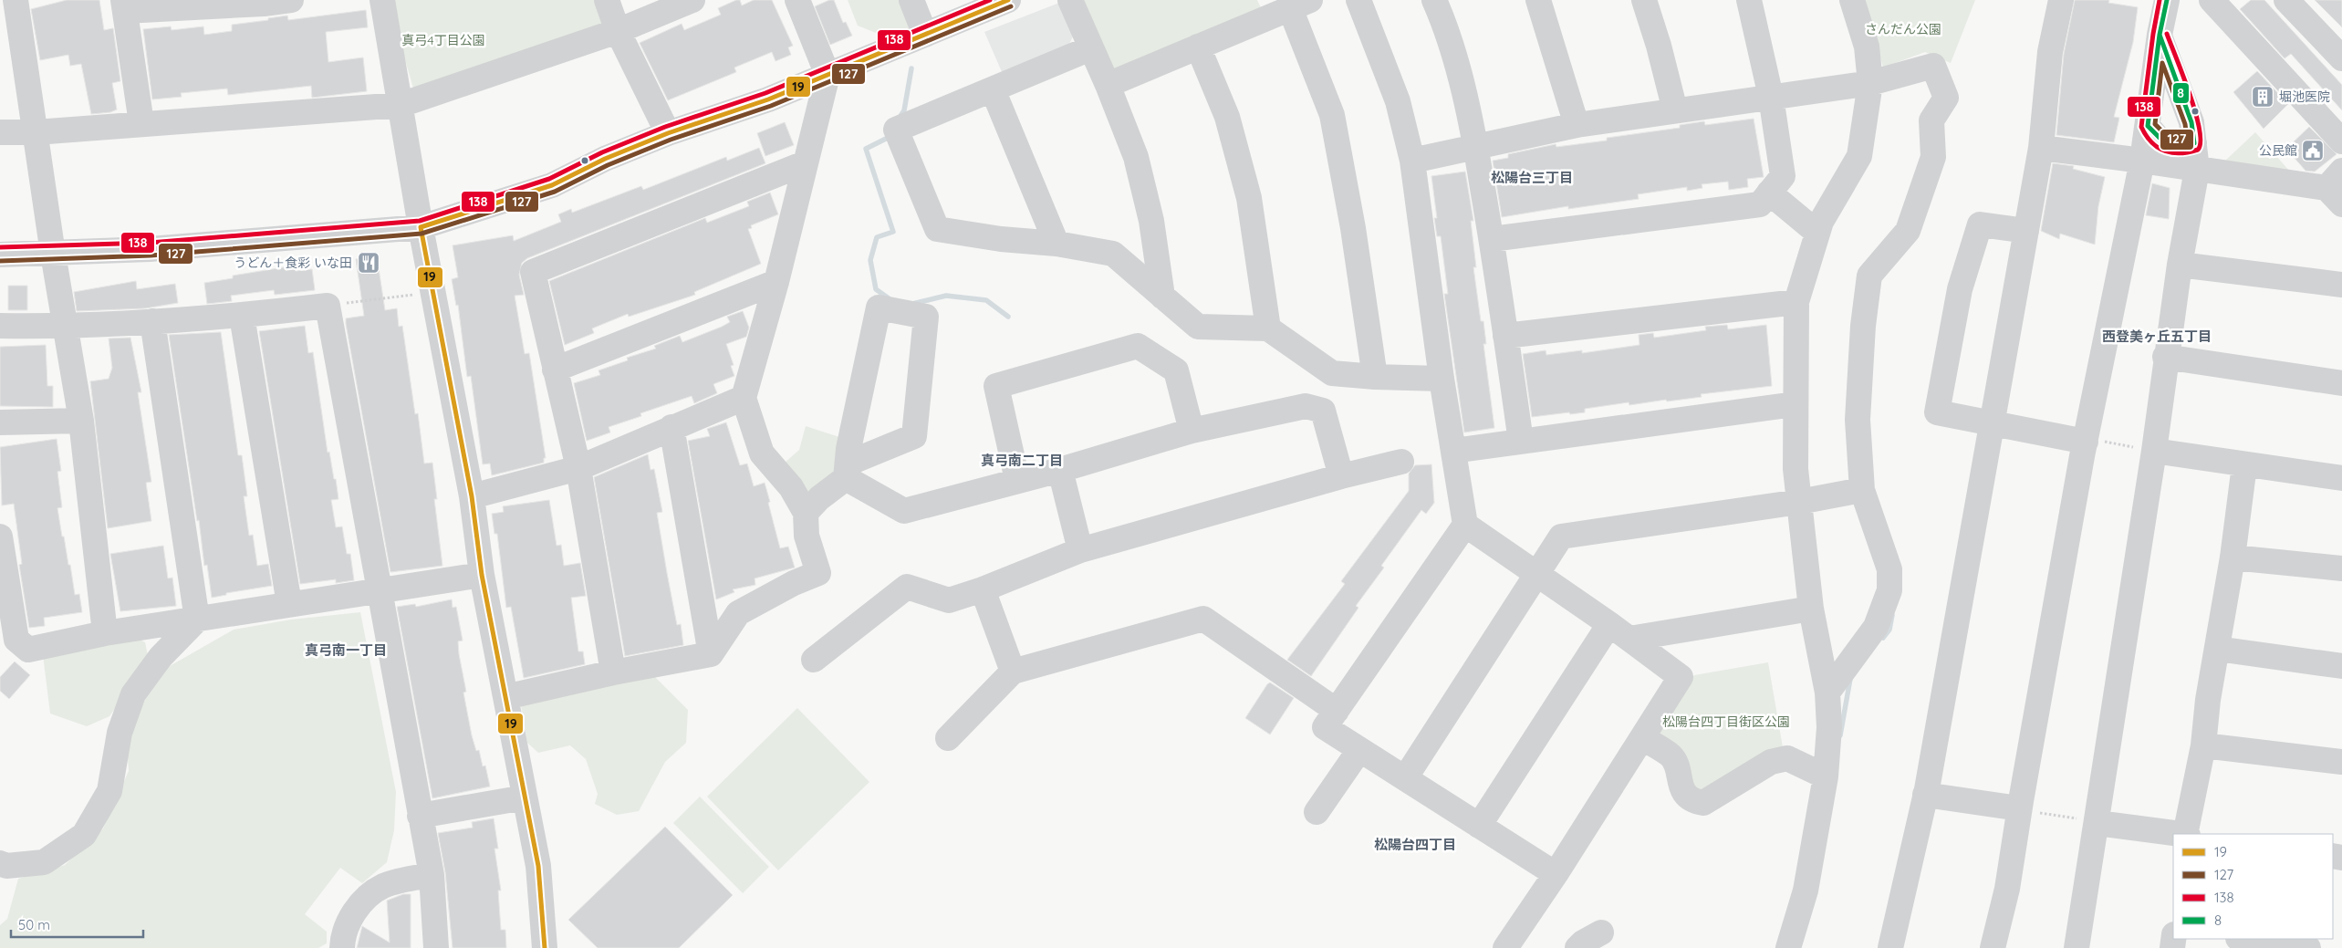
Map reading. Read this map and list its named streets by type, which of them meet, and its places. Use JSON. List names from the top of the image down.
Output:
{
  "districts": [
    "松陽台三丁目",
    "西登美ヶ丘五丁目",
    "真弓南二丁目",
    "真弓南一丁目",
    "松陽台四丁目"
  ],
  "parks": ["さんだん公園", "真弓4丁目公園", "松陽台四丁目街区公園"],
  "places": {
    "building": ["堀池医院"],
    "public building": ["公民館"],
    "restaurant": ["うどん＋食彩 いな田"]
  },
  "lines": [
    "transit line 19",
    "transit line 138",
    "transit line 8",
    "transit line 127"
  ],
  "legend": [
    "19",
    "127",
    "138",
    "8"
  ],
  "scale_bar": "50 m"
}
